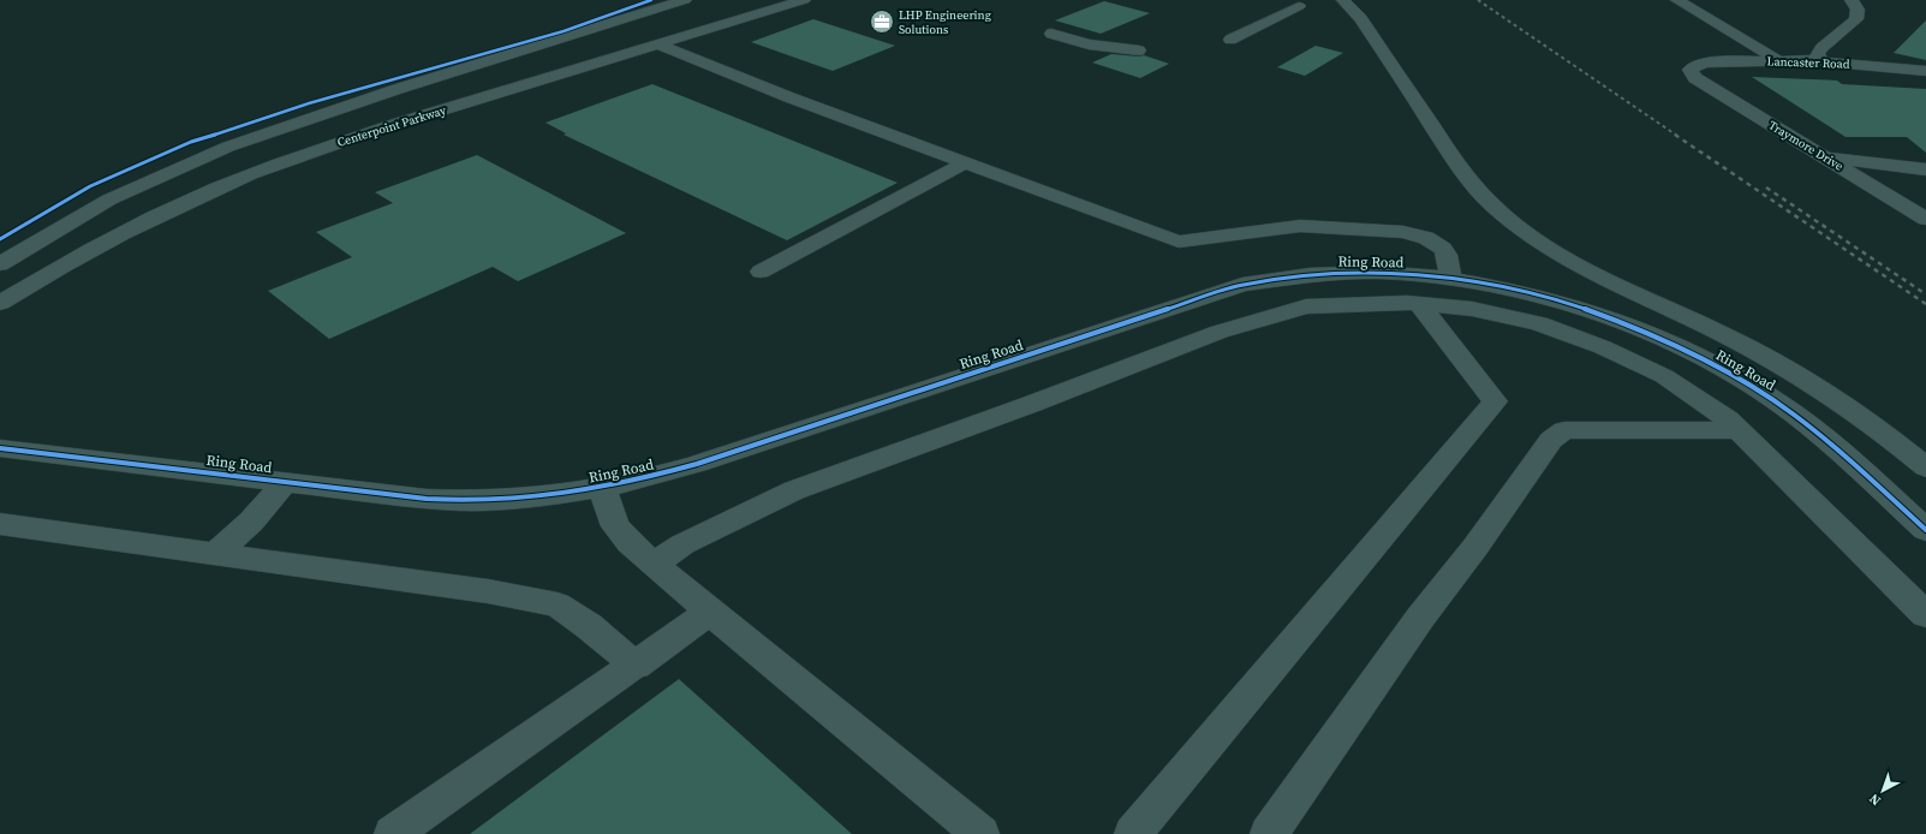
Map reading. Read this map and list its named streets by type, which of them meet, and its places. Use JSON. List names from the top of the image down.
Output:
{
  "streets": {
    "street": [
      "Lancaster Road",
      "Centerpoint Parkway",
      "Traymore Drive",
      "Ring Road"
    ]
  },
  "crossings": [
    ["Lancaster Road", "Traymore Drive"]
  ],
  "places": {
    "office": ["LHP Engineering Solutions"]
  },
  "north": "bottom left"
}
